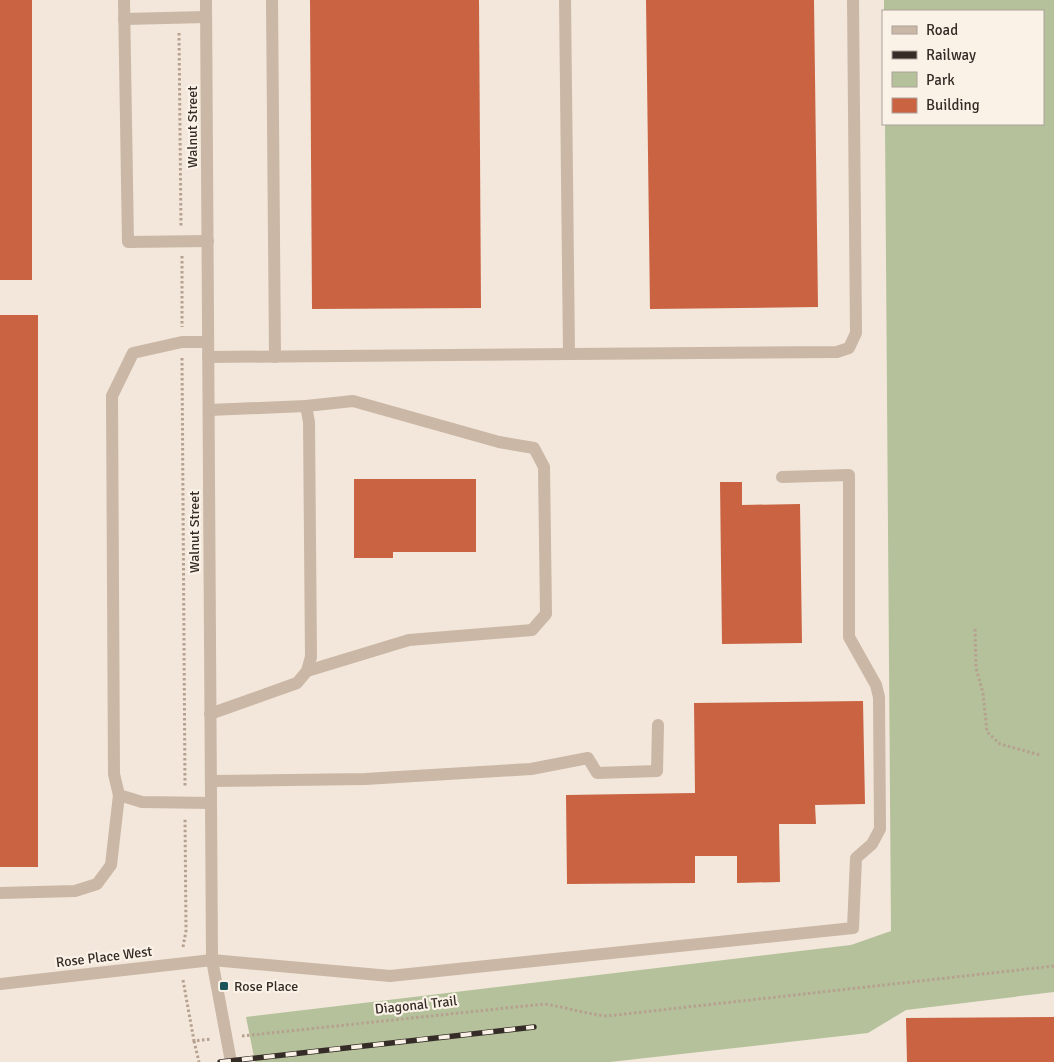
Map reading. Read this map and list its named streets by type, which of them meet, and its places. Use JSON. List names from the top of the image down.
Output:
{
  "streets": {
    "street": ["Walnut Street", "Rose Place West"],
    "path": ["Diagonal Trail"]
  },
  "crossings": [
    ["Walnut Street", "Rose Place West"],
    ["Walnut Street", "Diagonal Trail"]
  ],
  "places": {
    "transit": ["Rose Place"]
  },
  "legend": [
    "Road",
    "Railway",
    "Park",
    "Building"
  ]
}
